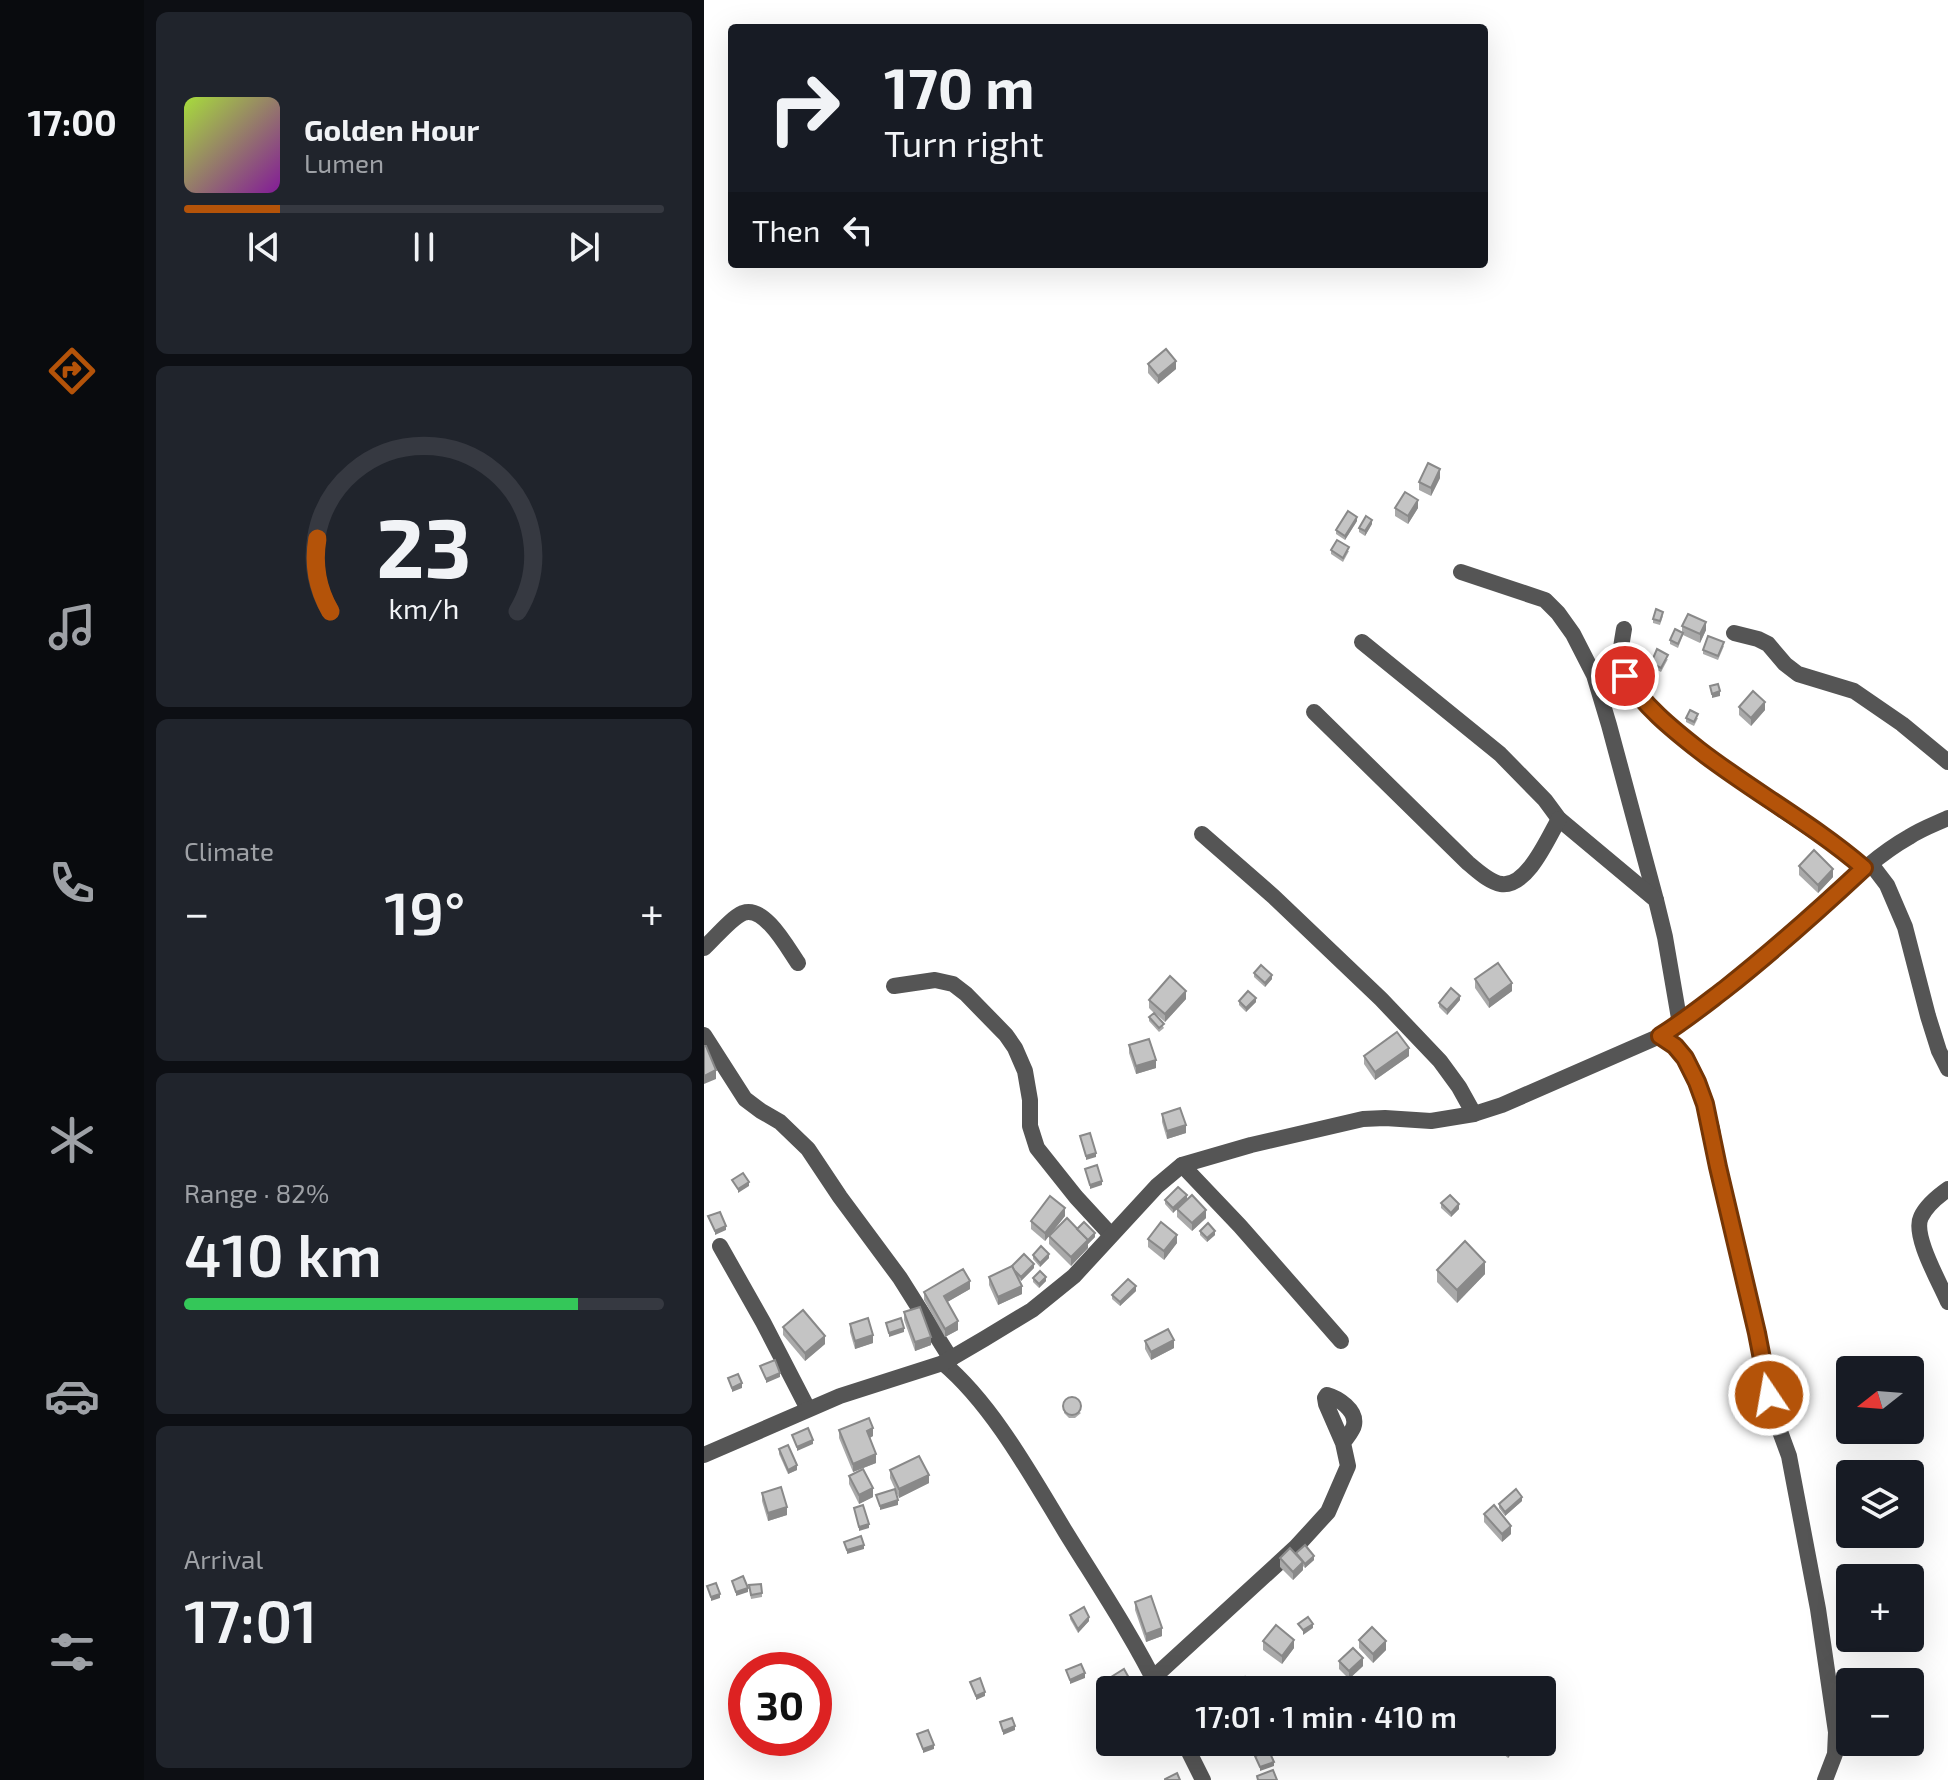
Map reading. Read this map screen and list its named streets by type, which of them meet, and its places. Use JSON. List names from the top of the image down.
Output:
{
  "north": "left",
  "page": {
    "tabs": "17:00",
    "turn": ["170 m", "Turn right"],
    "song": ["Golden Hour", "Lumen"],
    "then": "Then",
    "tile": [
      "Climate",
      ["Range · 82%", "410 km"],
      ["Arrival", "17:01"]
    ],
    "heat": ["−", "19°", "+"],
    "map_buttons": ["+", "−"],
    "limit": "30",
    "trip": "17:01 · 1 min · 410 m",
    "gauge": ["23", "km/h"]
  }
}
